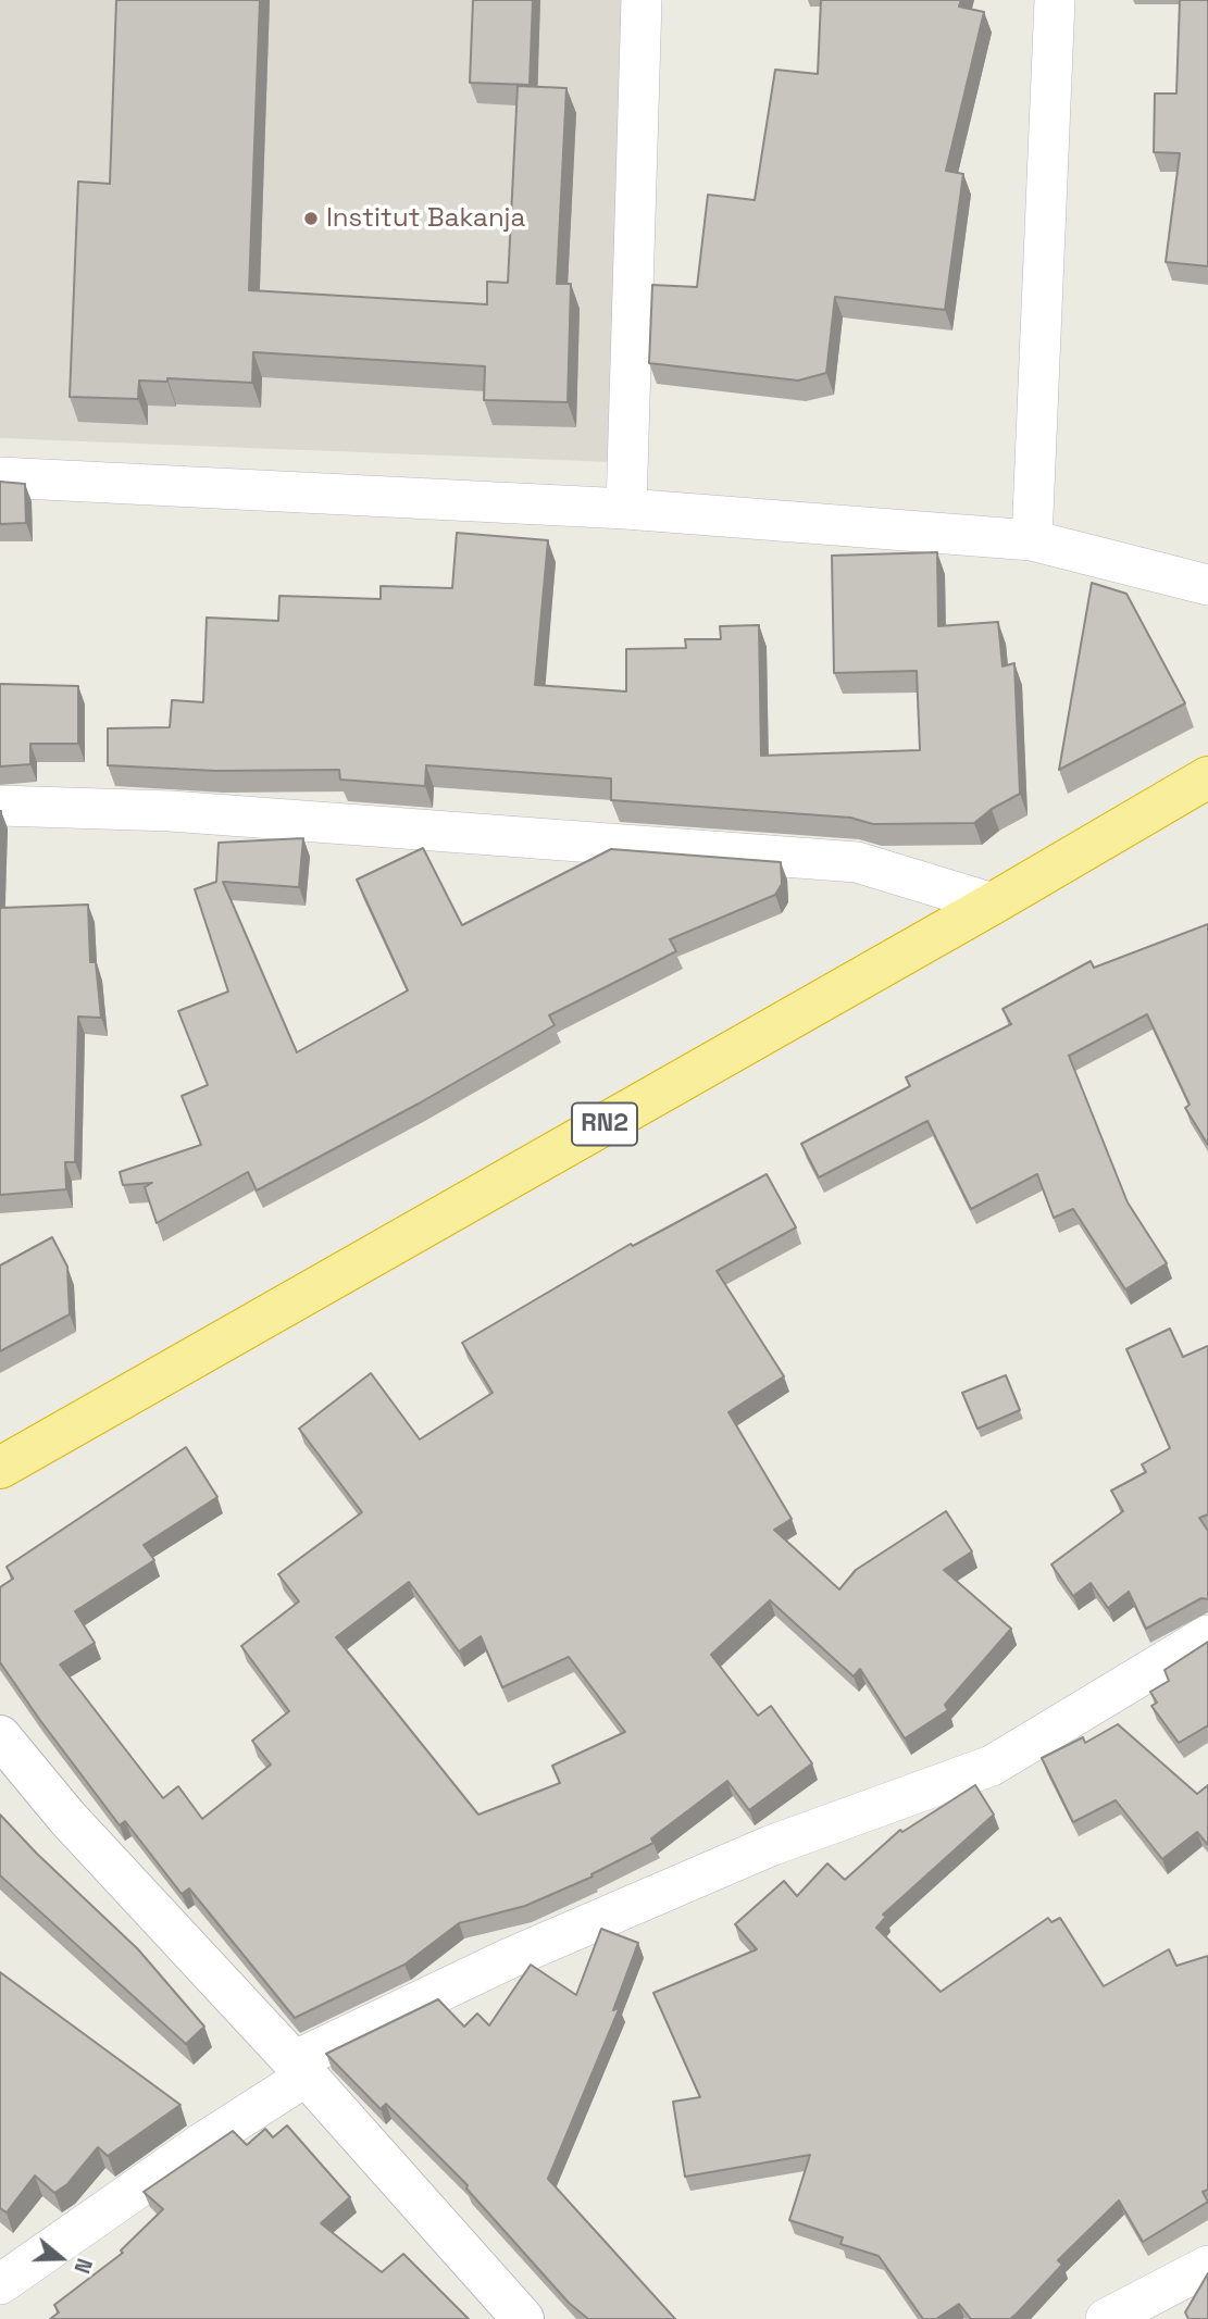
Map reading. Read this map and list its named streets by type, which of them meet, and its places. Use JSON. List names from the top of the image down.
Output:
{
  "streets": {
    "highway": ["RN2"]
  },
  "places": ["Institut Bakanja"],
  "north": "right"
}
